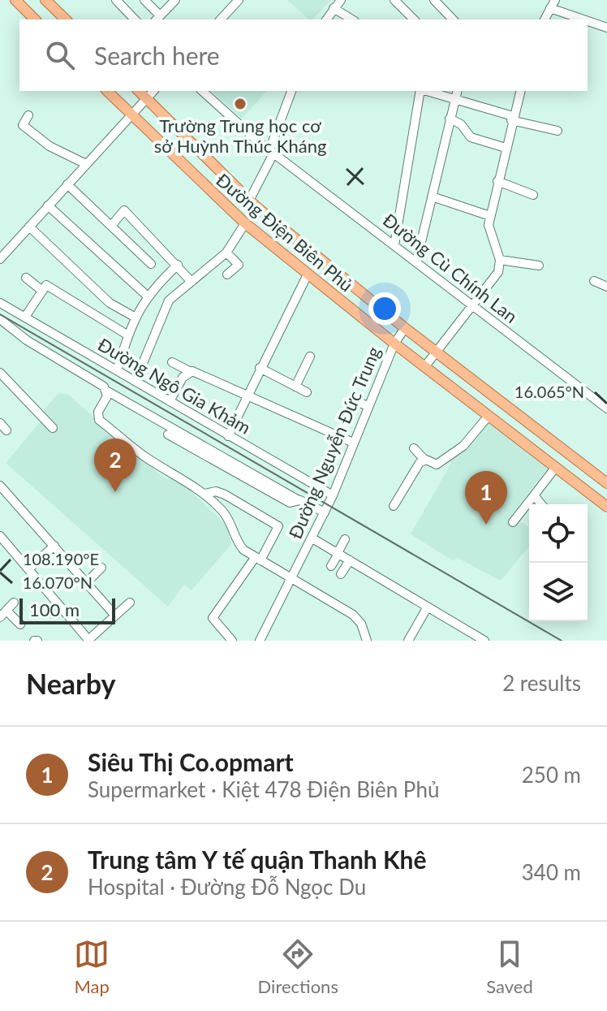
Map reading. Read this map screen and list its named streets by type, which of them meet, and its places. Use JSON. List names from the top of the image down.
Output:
{
  "streets": {
    "main road": ["Đường Điện Biên Phủ"],
    "street": ["Đường Cù Chính Lan", "Đường Ngô Gia Khảm", "Đường Nguyễn Đức Trung"]
  },
  "crossings": [
    ["Đường Điện Biên Phủ", "Đường Nguyễn Đức Trung"],
    ["Đường Ngô Gia Khảm", "Đường Nguyễn Đức Trung"]
  ],
  "places": ["Trường Trung học cơ sở Huỳnh Thúc Kháng"],
  "scale_bar": "100 m",
  "page": {
    "search": "Search here",
    "pins": ["2", "1"],
    "scale": "100 m",
    "heading": ["Nearby", "2 results"],
    "list": [
      {
        "mark": "1",
        "name": "Siêu Thị Co.opmart",
        "note": "Supermarket · Kiệt 478 Điện Biên Phủ",
        "value": "250 m"
      },
      {
        "mark": "2",
        "name": "Trung tâm Y tế quận Thanh Khê",
        "note": "Hospital · Đường Đỗ Ngọc Du",
        "value": "340 m"
      }
    ],
    "nav": ["Map", "Directions", "Saved"]
  },
  "coordinates": ["16.065°N", "108.190°E", "16.070°N"]
}
